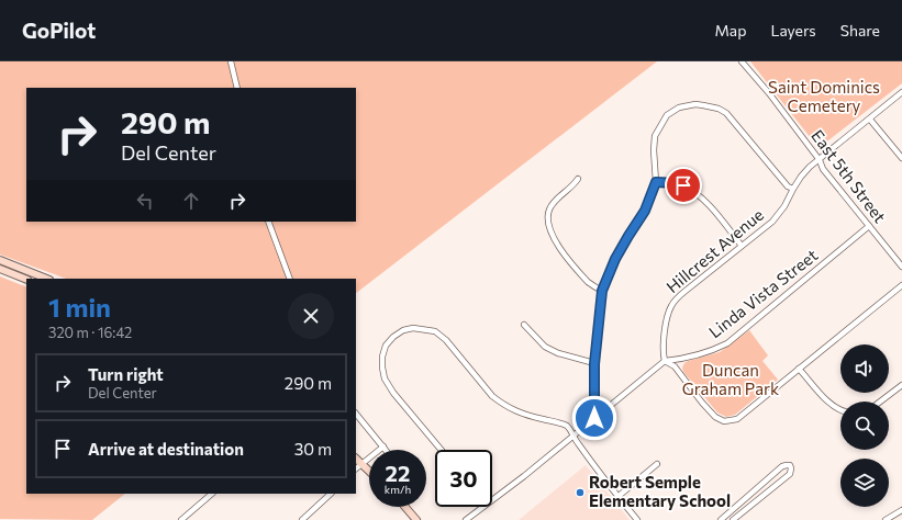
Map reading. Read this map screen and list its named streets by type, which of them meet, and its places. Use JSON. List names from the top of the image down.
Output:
{
  "streets": {
    "street": ["East 5th Street", "Hillcrest Avenue", "Linda Vista Street"]
  },
  "crossings": [
    ["East 5th Street", "Hillcrest Avenue"],
    ["East 5th Street", "Linda Vista Street"],
    ["Hillcrest Avenue", "Linda Vista Street"]
  ],
  "parks": ["Saint Dominics Cemetery", "Duncan Graham Park"],
  "places": ["Robert Semple Elementary School"],
  "page": {
    "header": "GoPilot",
    "nav": ["Map", "Layers", "Share"],
    "turn": ["290 m", "Del Center"],
    "heading": ["1 min", "320 m · 16:42"],
    "list": [
      {
        "name": "Turn right",
        "note": "Del Center",
        "value": "290 m"
      },
      {
        "name": "Arrive at destination",
        "value": "30 m"
      }
    ],
    "speed": "22 km/h",
    "limit": "30"
  }
}
